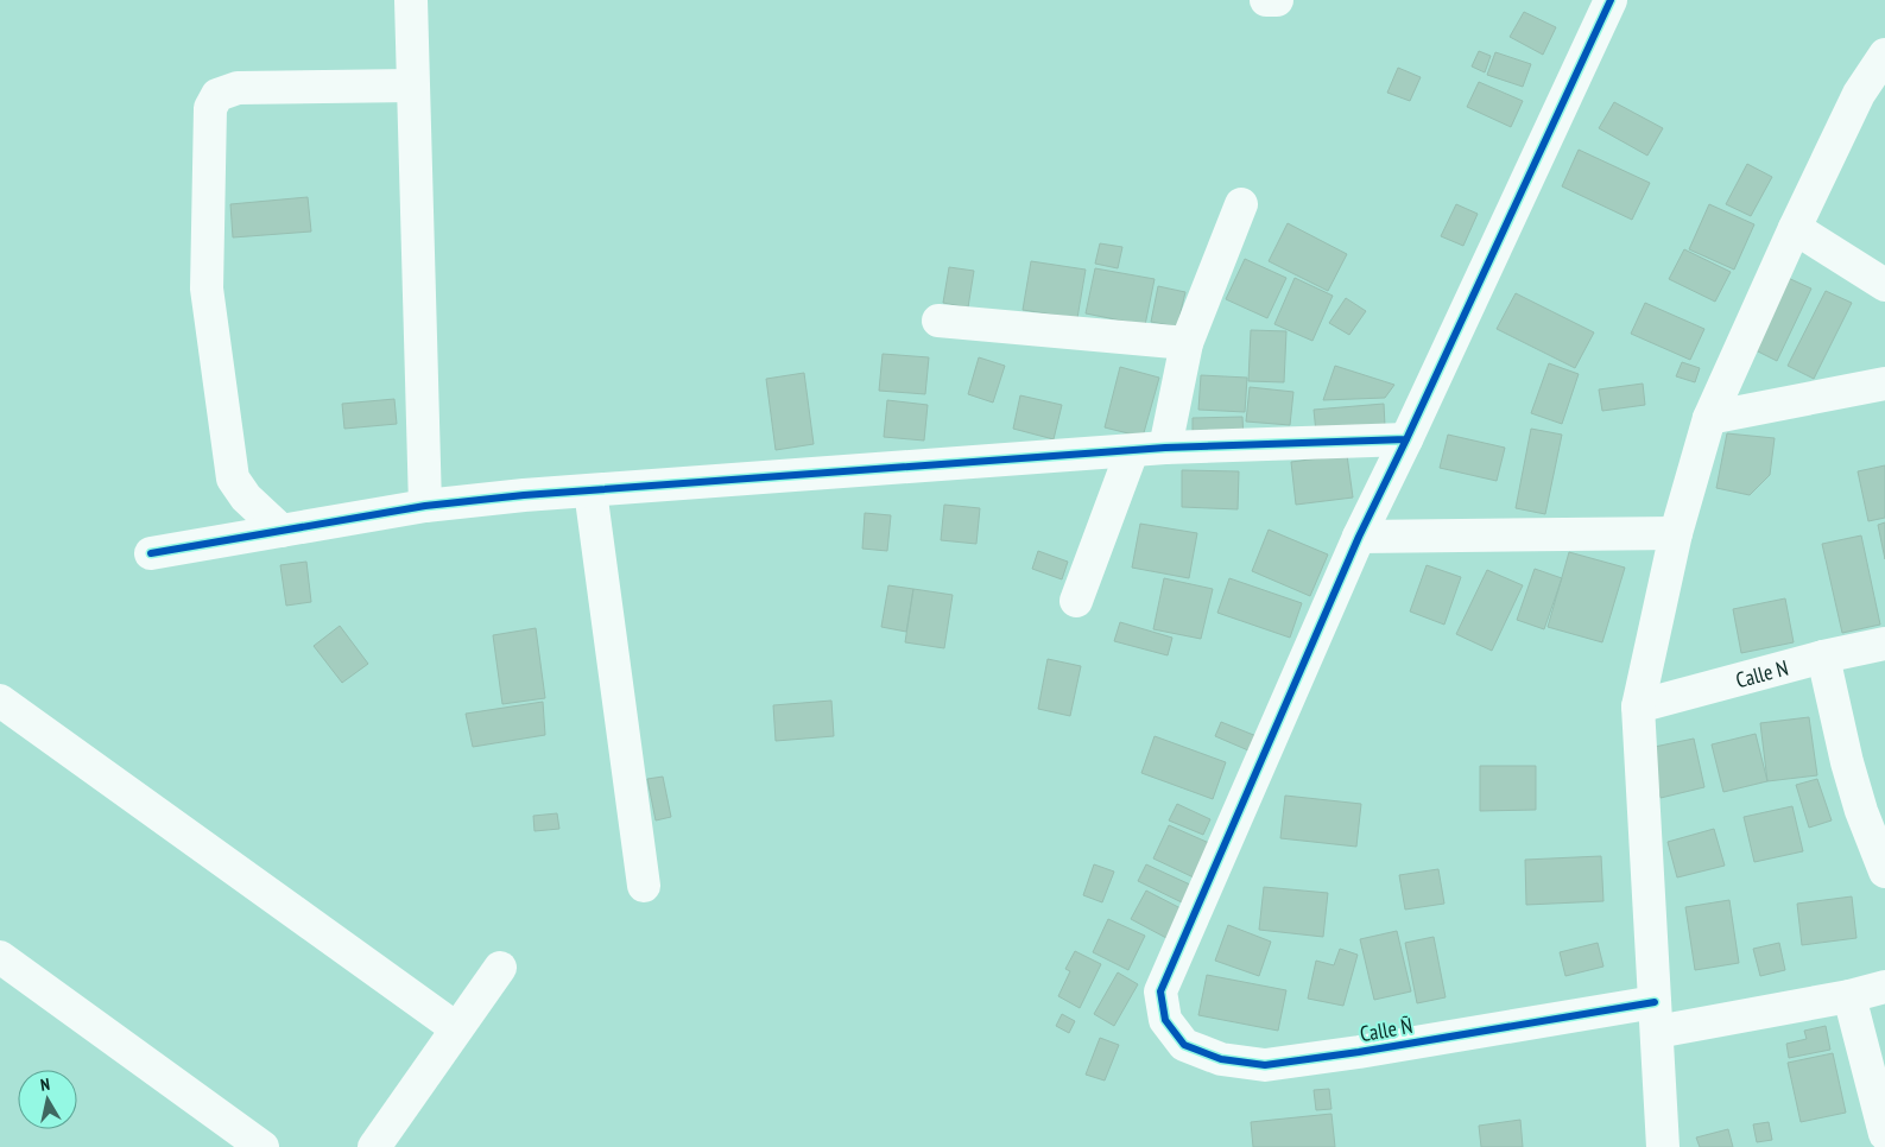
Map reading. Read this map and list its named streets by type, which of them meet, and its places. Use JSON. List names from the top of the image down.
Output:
{
  "streets": {
    "street": ["Calle N", "Calle Ñ"]
  },
  "north": "top"
}
